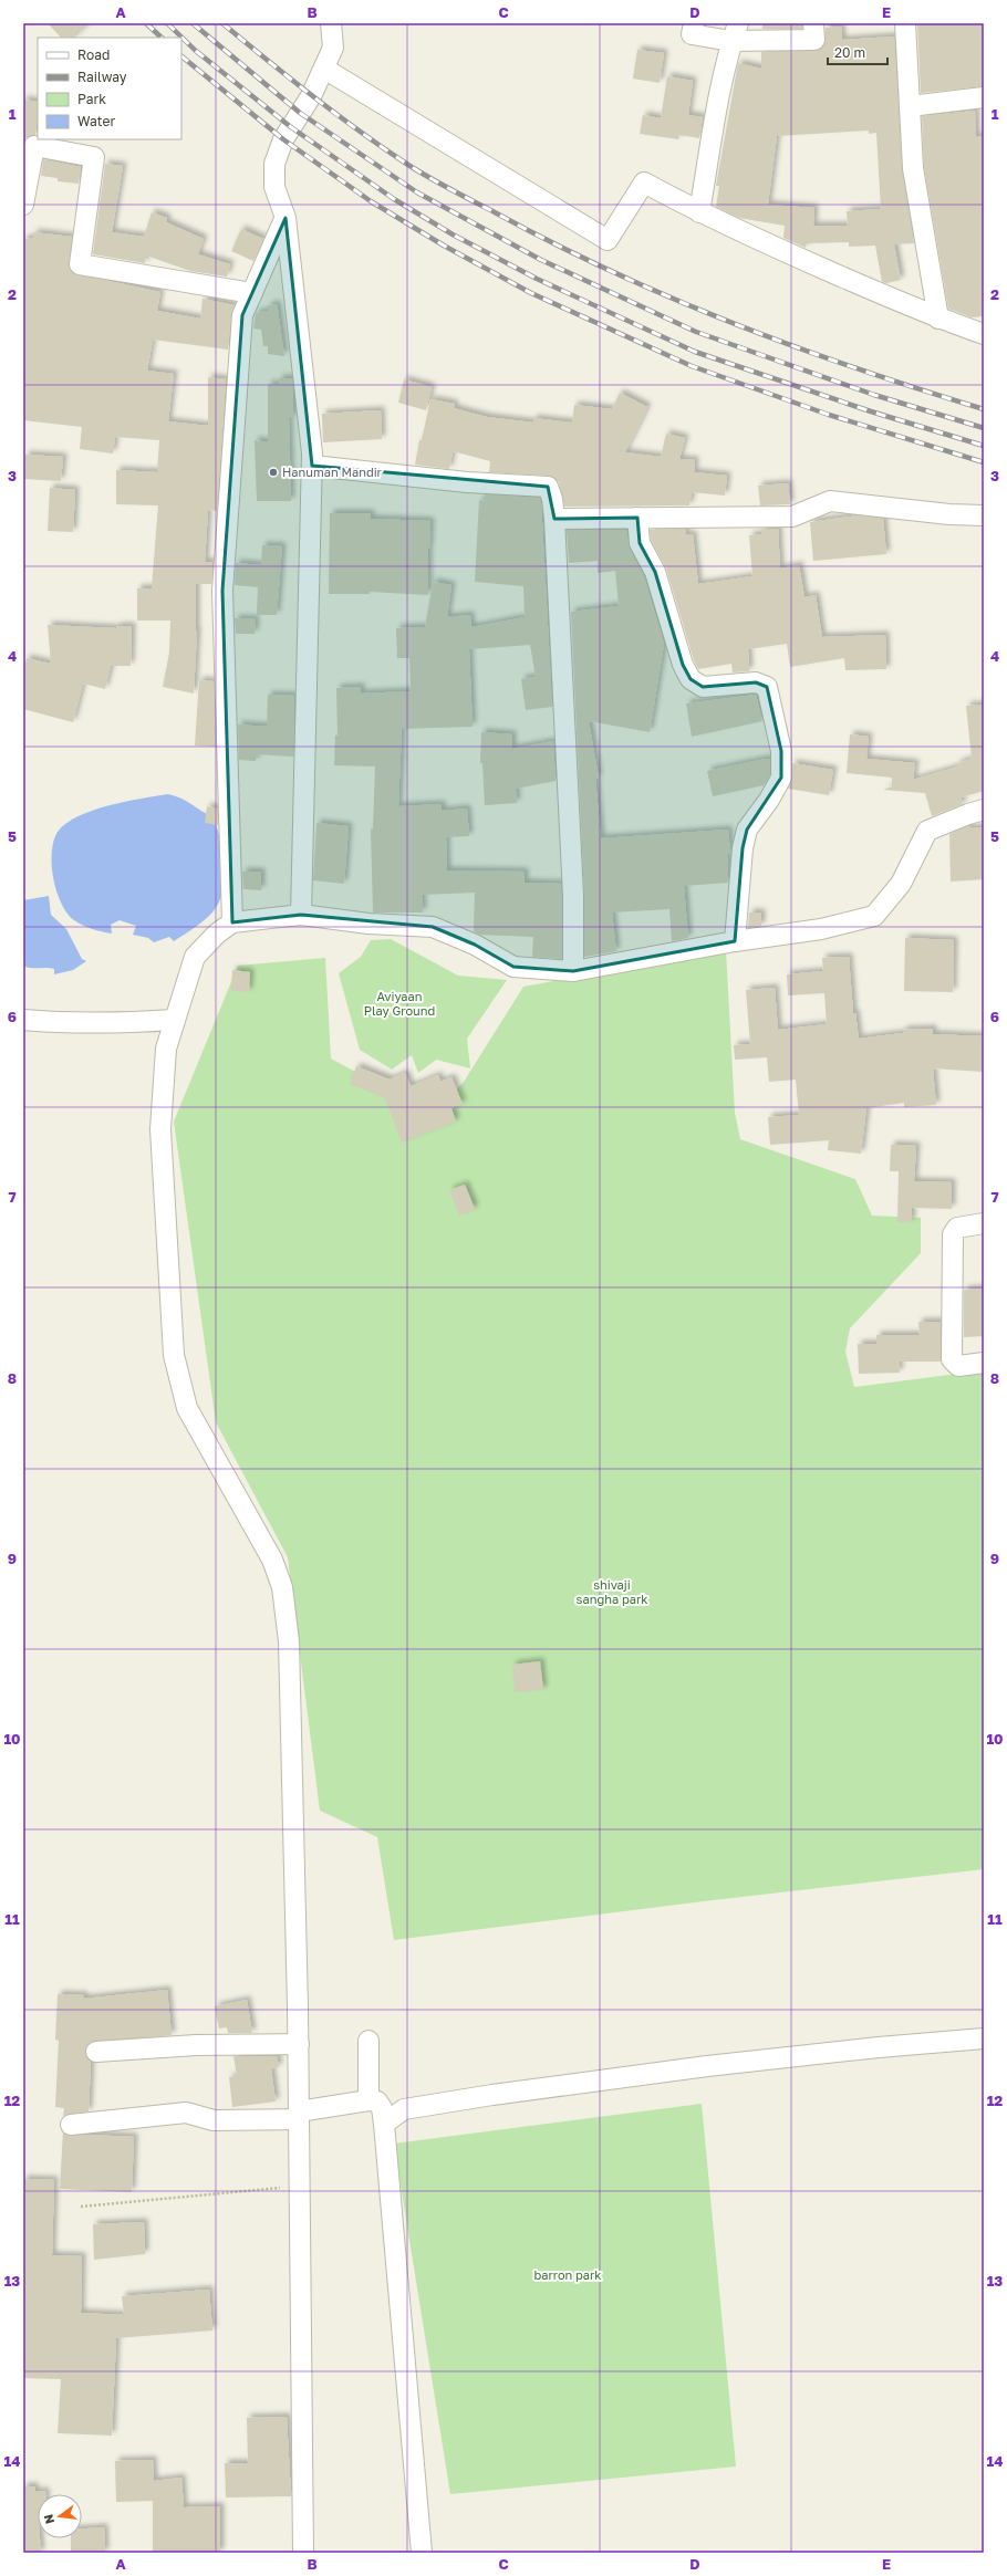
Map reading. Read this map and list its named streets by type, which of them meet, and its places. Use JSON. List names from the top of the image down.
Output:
{
  "parks": ["Aviyaan Play Ground", "shivaji sangha park", "barron park"],
  "places": ["Hanuman Mandir"],
  "legend": [
    "Road",
    "Railway",
    "Park",
    "Water"
  ],
  "scale_bar": "20 m",
  "north": "left",
  "grid": {
    "columns": [
      "A",
      "B",
      "C",
      "D",
      "E"
    ],
    "rows": [
      "1",
      "2",
      "3",
      "4",
      "5",
      "6",
      "7",
      "8",
      "9",
      "10",
      "11",
      "12",
      "13",
      "14"
    ]
  }
}
